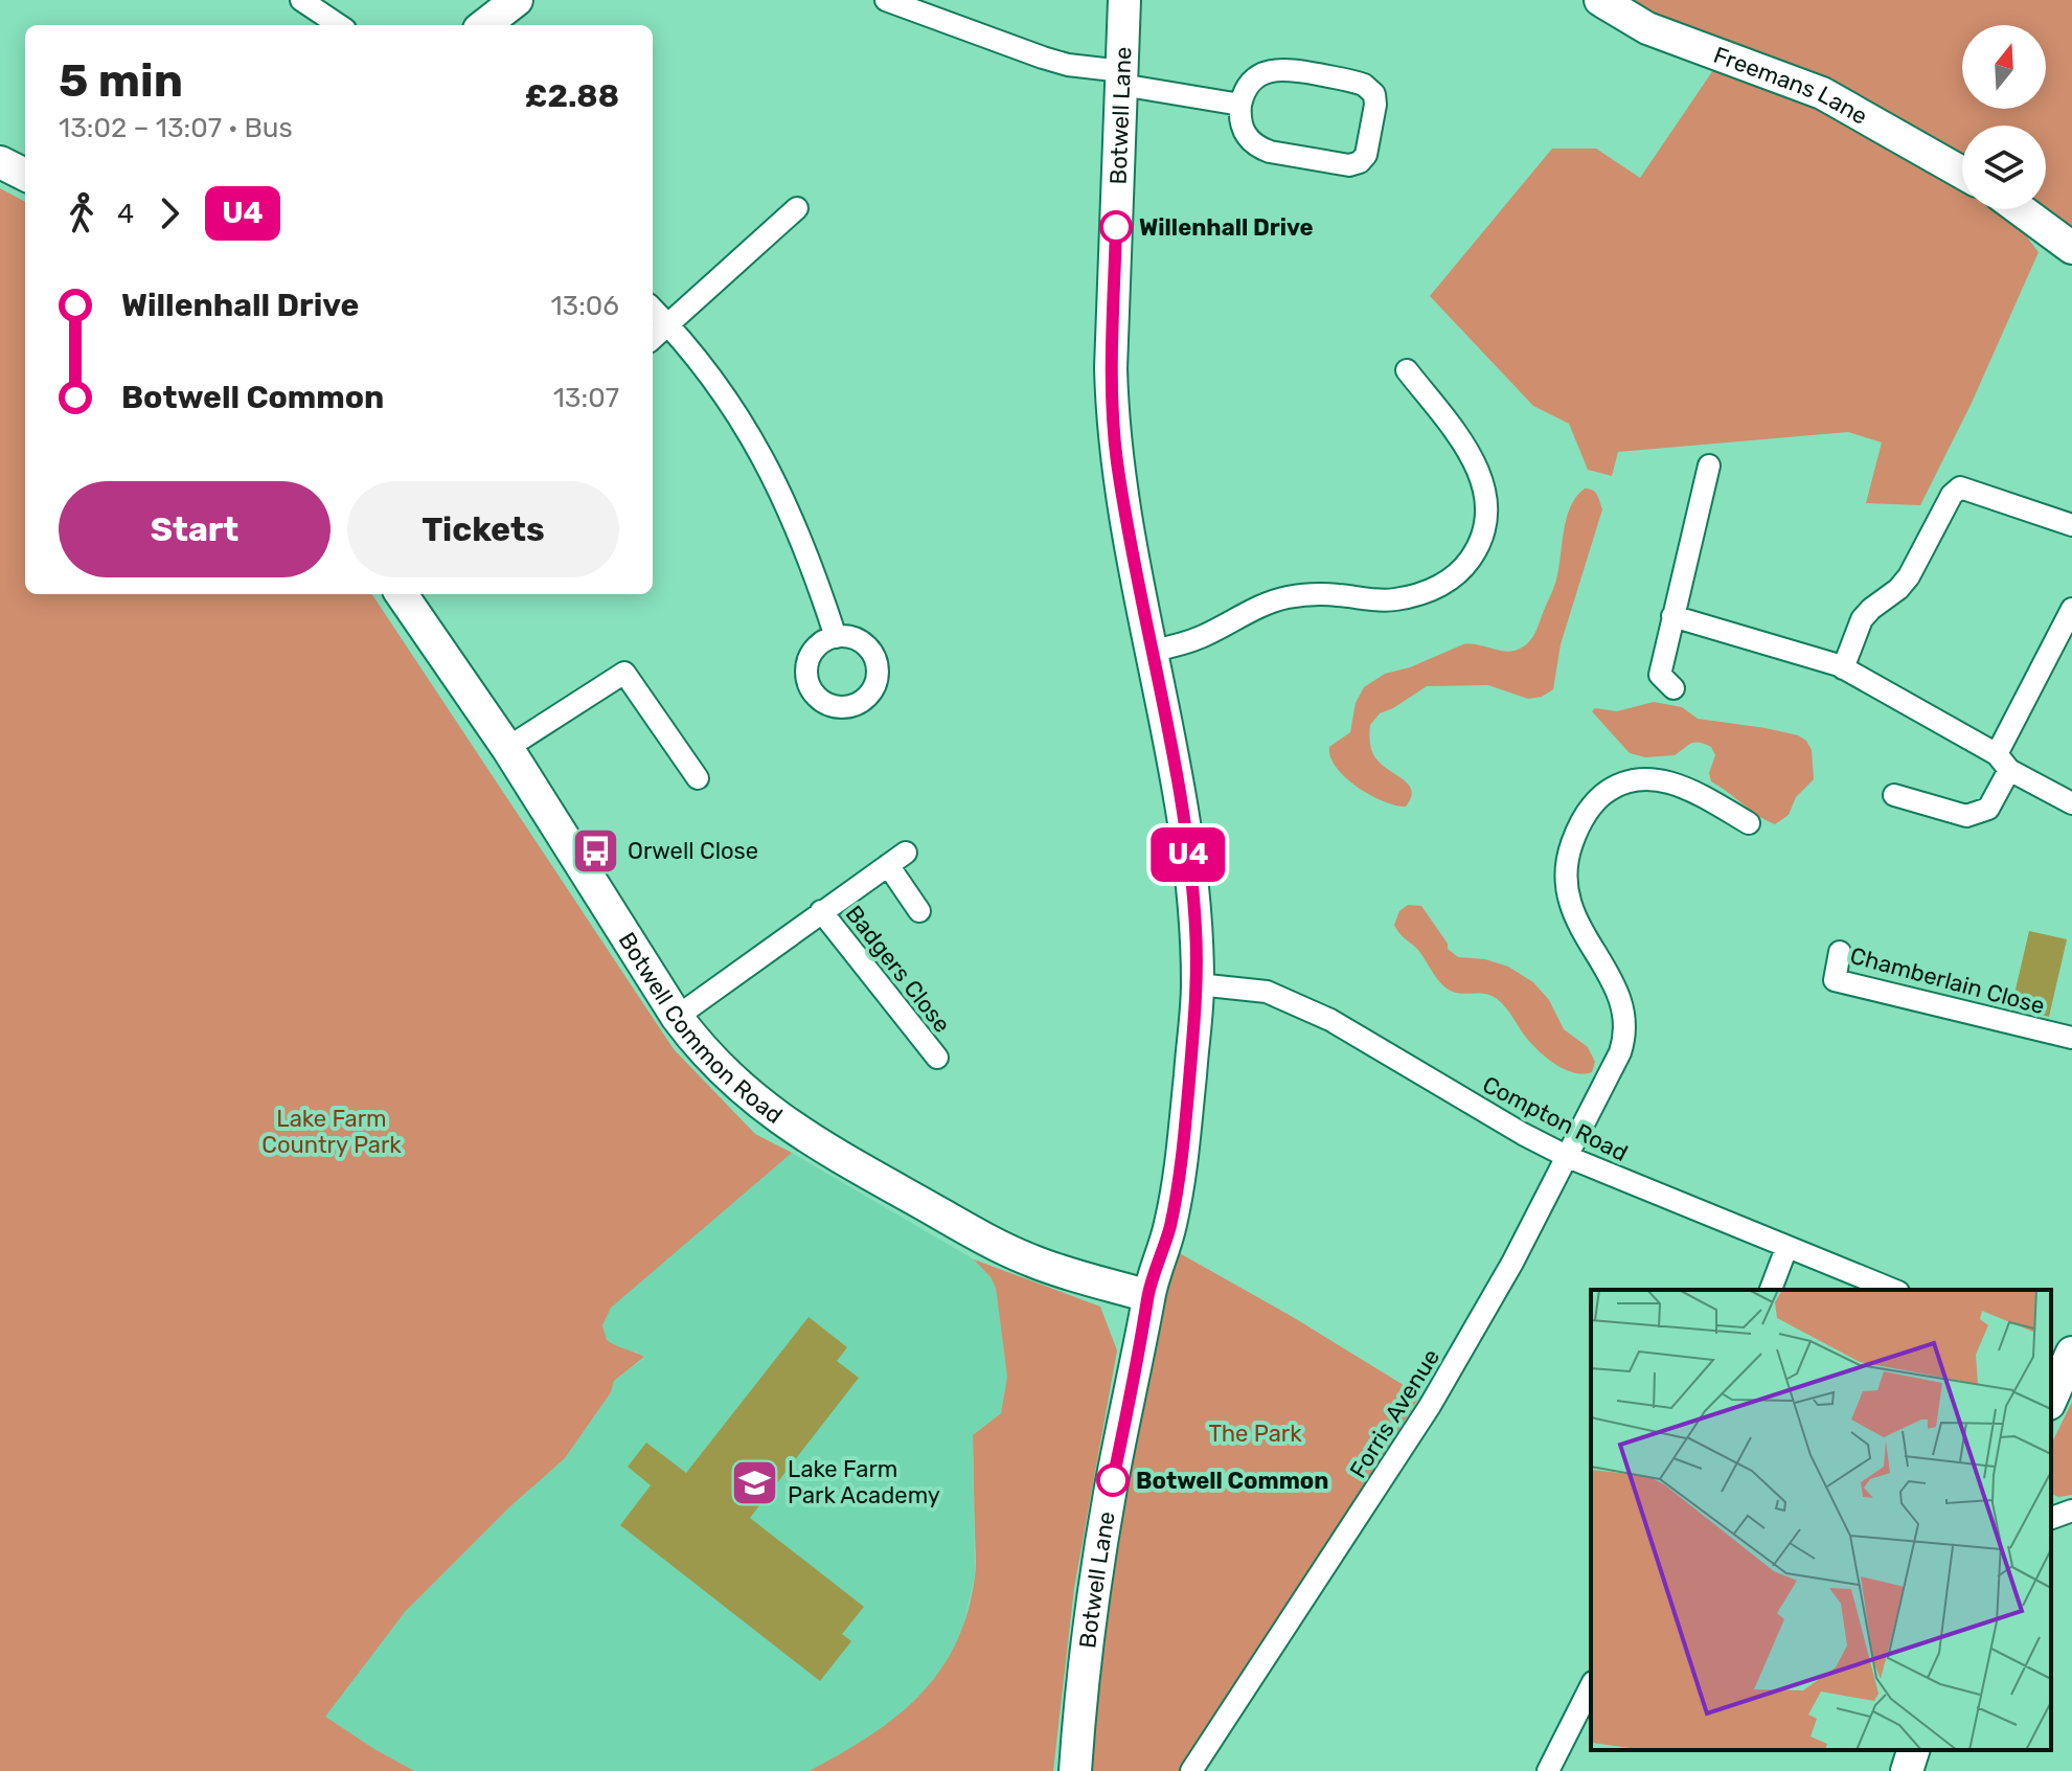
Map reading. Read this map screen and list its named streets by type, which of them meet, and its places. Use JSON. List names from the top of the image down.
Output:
{
  "streets": {
    "street": [
      "Freemans Lane",
      "Botwell Lane",
      "Badgers Close",
      "Chamberlain Close",
      "Botwell Common Road",
      "Compton Road",
      "Forris Avenue"
    ]
  },
  "crossings": [
    ["Botwell Lane", "Botwell Common Road"],
    ["Botwell Lane", "Compton Road"],
    ["Badgers Close", "Botwell Common Road"],
    ["Compton Road", "Forris Avenue"]
  ],
  "parks": ["Lake Farm Country Park", "The Park"],
  "places": {
    "other": ["Willenhall Drive", "Botwell Common"],
    "bus stop": ["Orwell Close"],
    "school or university": ["Lake Farm Park Academy"]
  },
  "lines": ["bus line U4"],
  "north": "top",
  "page": {
    "on_map": "U4",
    "heading": ["5 min", "13:02 – 13:07 · Bus", "£2.88"],
    "legs": ["4", "U4"],
    "list": [
      {
        "name": "Willenhall Drive",
        "value": "13:06"
      },
      {
        "name": "Botwell Common",
        "value": "13:07"
      }
    ],
    "buttons": ["Start", "Tickets"]
  }
}
